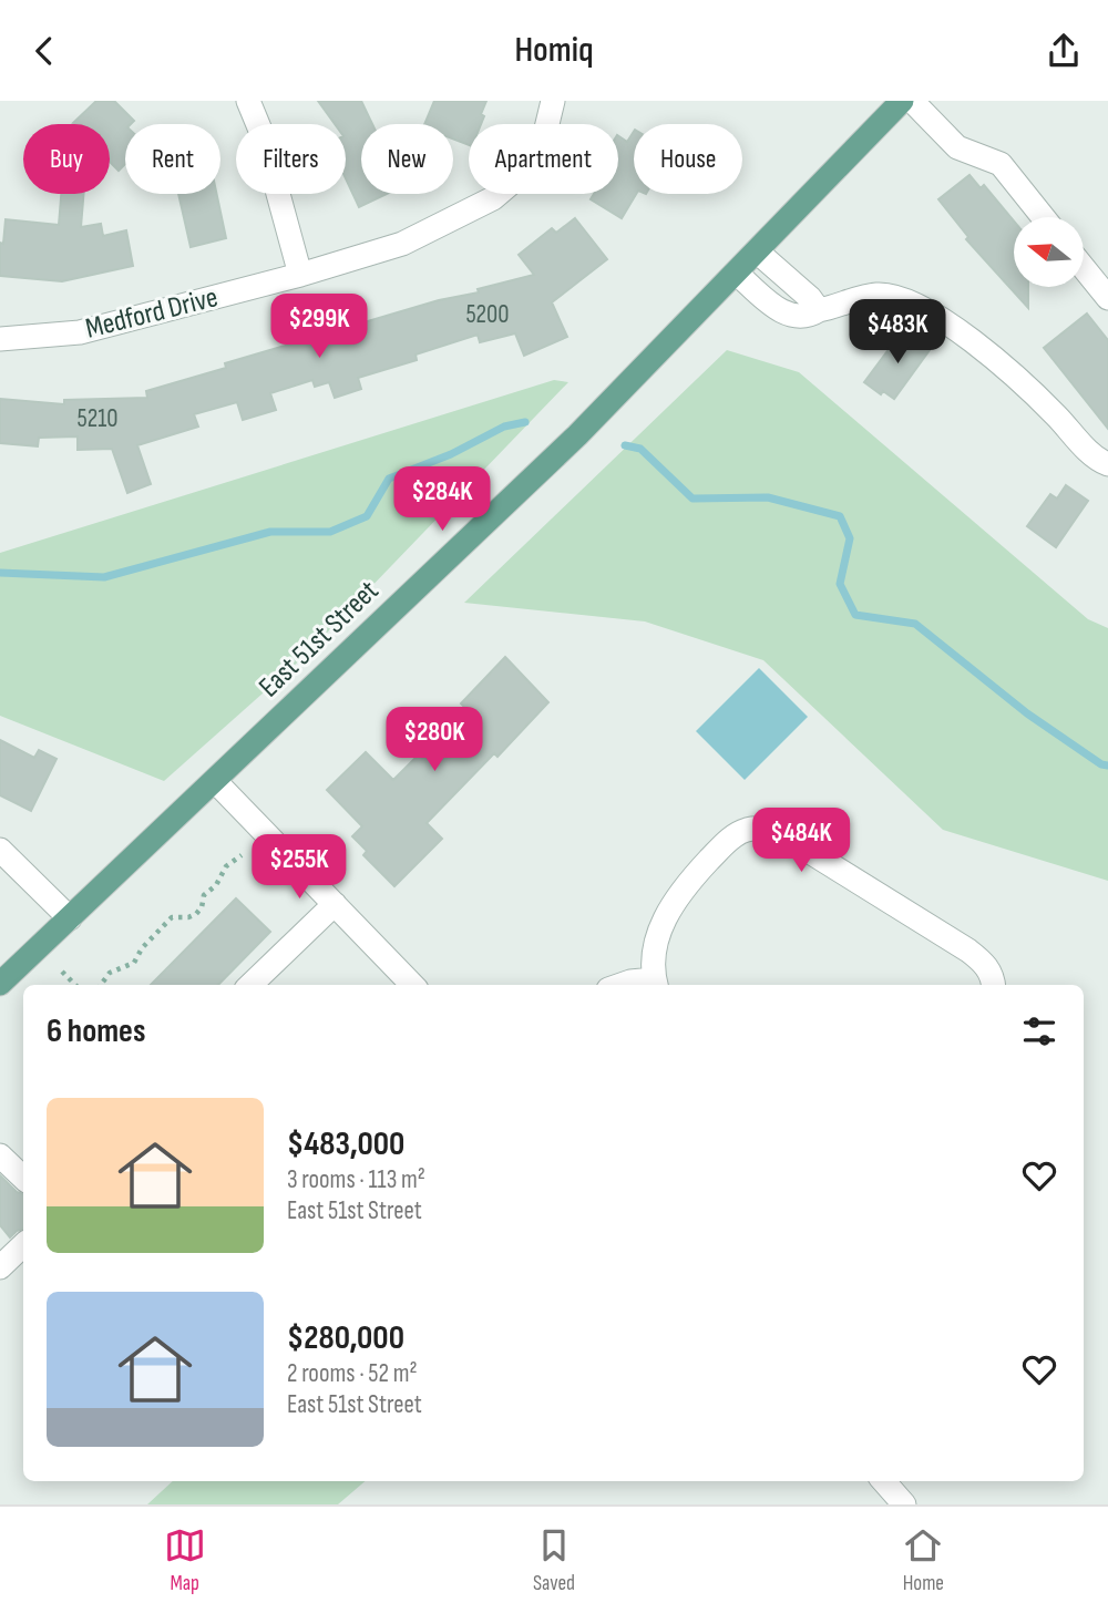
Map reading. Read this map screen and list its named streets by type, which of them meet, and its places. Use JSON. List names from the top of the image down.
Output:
{
  "streets": {
    "main road": ["East 51st Street"],
    "street": ["Medford Drive"]
  },
  "house_numbers": ["5200", "5210"],
  "north": "left",
  "page": {
    "header": "Homiq",
    "chip": [
      "Buy",
      "Rent",
      "Filters",
      "New",
      "Apartment",
      "House"
    ],
    "price": [
      "$299K",
      "$483K",
      "$284K",
      "$280K",
      "$484K",
      "$255K"
    ],
    "heading": "6 homes",
    "list": [
      {
        "name": "$483,000",
        "note": "3 rooms · 113 m² · East 51st Street"
      },
      {
        "name": "$280,000",
        "note": "2 rooms · 52 m² · East 51st Street"
      }
    ],
    "tabs": ["Map", "Saved", "Home"]
  }
}
